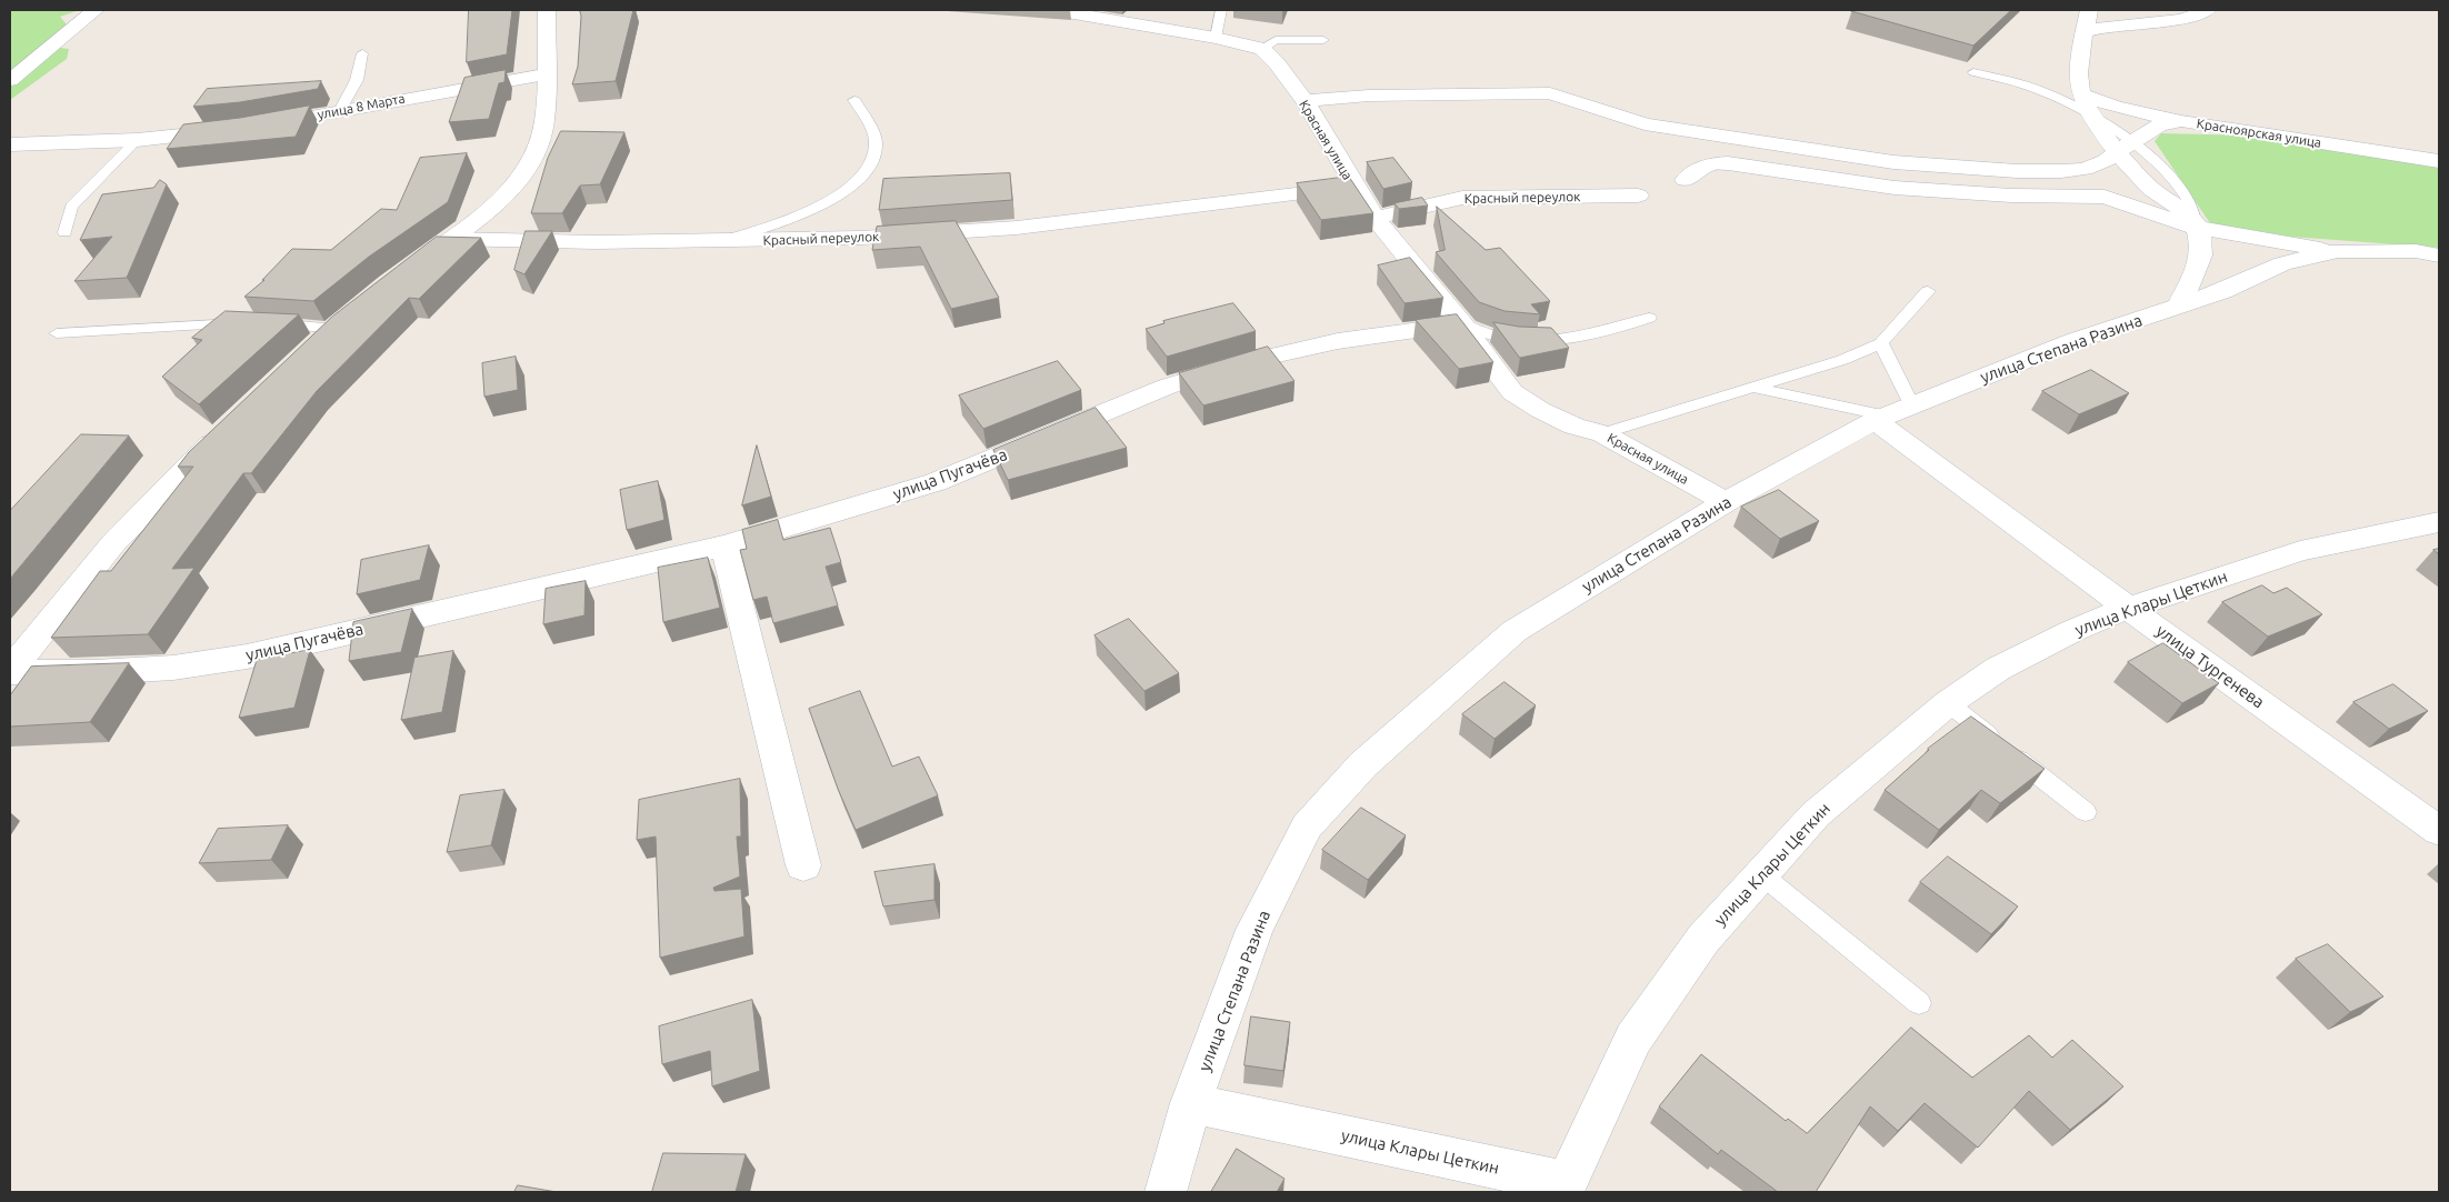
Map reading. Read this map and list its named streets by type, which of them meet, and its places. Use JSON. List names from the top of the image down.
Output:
{
  "streets": {
    "street": [
      "улица 8 Марта",
      "Красноярская улица",
      "Красная улица",
      "Красный переулок",
      "улица Степана Разина",
      "улица Пугачёва",
      "улица Клары Цеткин",
      "улица Тургенева"
    ]
  },
  "crossings": [
    ["Красная улица", "Красный переулок"],
    ["Красная улица", "улица Степана Разина"],
    ["Красная улица", "улица Пугачёва"],
    ["улица Степана Разина", "улица Клары Цеткин"],
    ["улица Степана Разина", "улица Тургенева"],
    ["улица Клары Цеткин", "улица Тургенева"]
  ]
}
